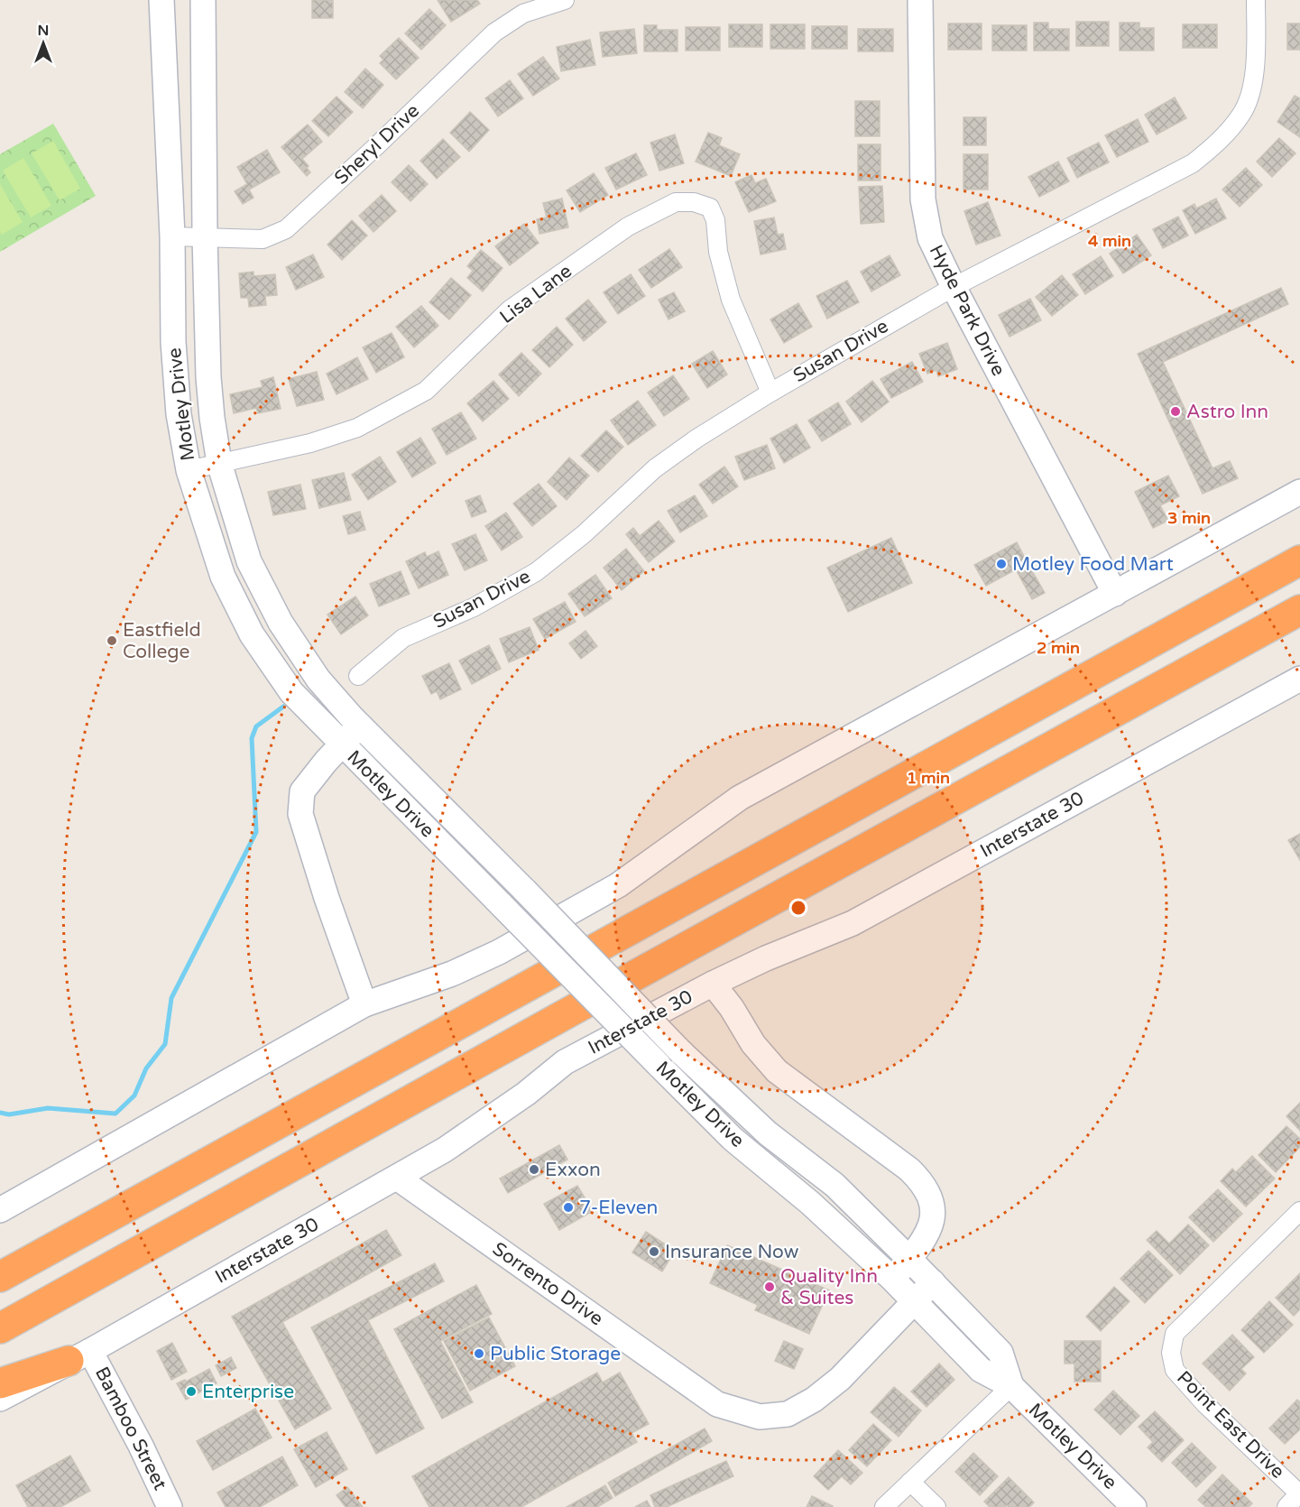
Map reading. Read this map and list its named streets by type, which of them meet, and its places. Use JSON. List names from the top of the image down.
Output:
{
  "streets": {
    "main road": [
      "Hyde Park Drive",
      "Motley Drive",
      "Interstate 30",
      "Sorrento Drive",
      "Bamboo Street"
    ],
    "street": [
      "Sheryl Drive",
      "Lisa Lane",
      "Susan Drive",
      "Point East Drive"
    ]
  },
  "crossings": [
    ["Sheryl Drive", "Motley Drive"],
    ["Lisa Lane", "Susan Drive"],
    ["Lisa Lane", "Motley Drive"],
    ["Hyde Park Drive", "Susan Drive"],
    ["Motley Drive", "Sorrento Drive"],
    ["Interstate 30", "Sorrento Drive"],
    ["Interstate 30", "Bamboo Street"]
  ],
  "places": [
    "Astro Inn",
    "Motley Food Mart",
    "Eastfield College",
    "Exxon",
    "7-Eleven",
    "Insurance Now",
    "Quality Inn & Suites",
    "Public Storage",
    "Enterprise"
  ],
  "north": "top",
  "rings": [
    "4 min",
    "3 min",
    "2 min",
    "1 min"
  ]
}
